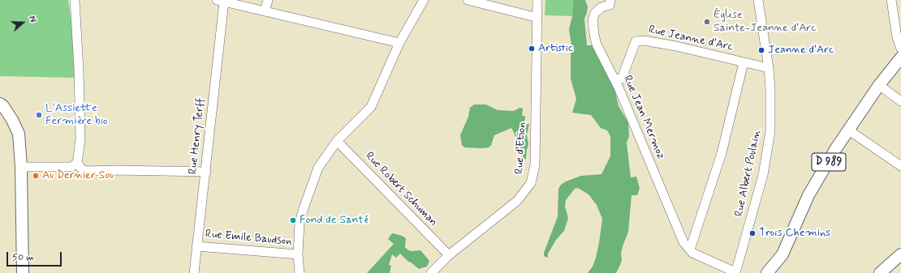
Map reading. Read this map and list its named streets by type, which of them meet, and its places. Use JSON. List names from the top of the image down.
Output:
{
  "streets": {
    "main road": ["D 989"],
    "street": [
      "Rue Jeanne d'Arc",
      "Rue Jean Mermoz",
      "Rue Henry Terff",
      "Rue d'Etion",
      "Rue Albert Poulain",
      "Rue Robert Schuman",
      "Rue Emile Baudson"
    ]
  },
  "crossings": [
    ["Rue Jeanne d'Arc", "Rue Jean Mermoz"],
    ["Rue Jeanne d'Arc", "Rue Albert Poulain"],
    ["Rue Jean Mermoz", "Rue Albert Poulain"],
    ["Rue Henry Terff", "Rue Emile Baudson"],
    ["Rue d'Etion", "Rue Robert Schuman"]
  ],
  "places": [
    "Église Sainte-Jeanne d'Arc",
    "Artistic",
    "Jeanne d'Arc",
    "L'Assiette Fermière bio",
    "Au Dernier Sou",
    "Fond de Santé",
    "Trois Chemins"
  ],
  "scale_bar": "50 m",
  "north": "right"
}
